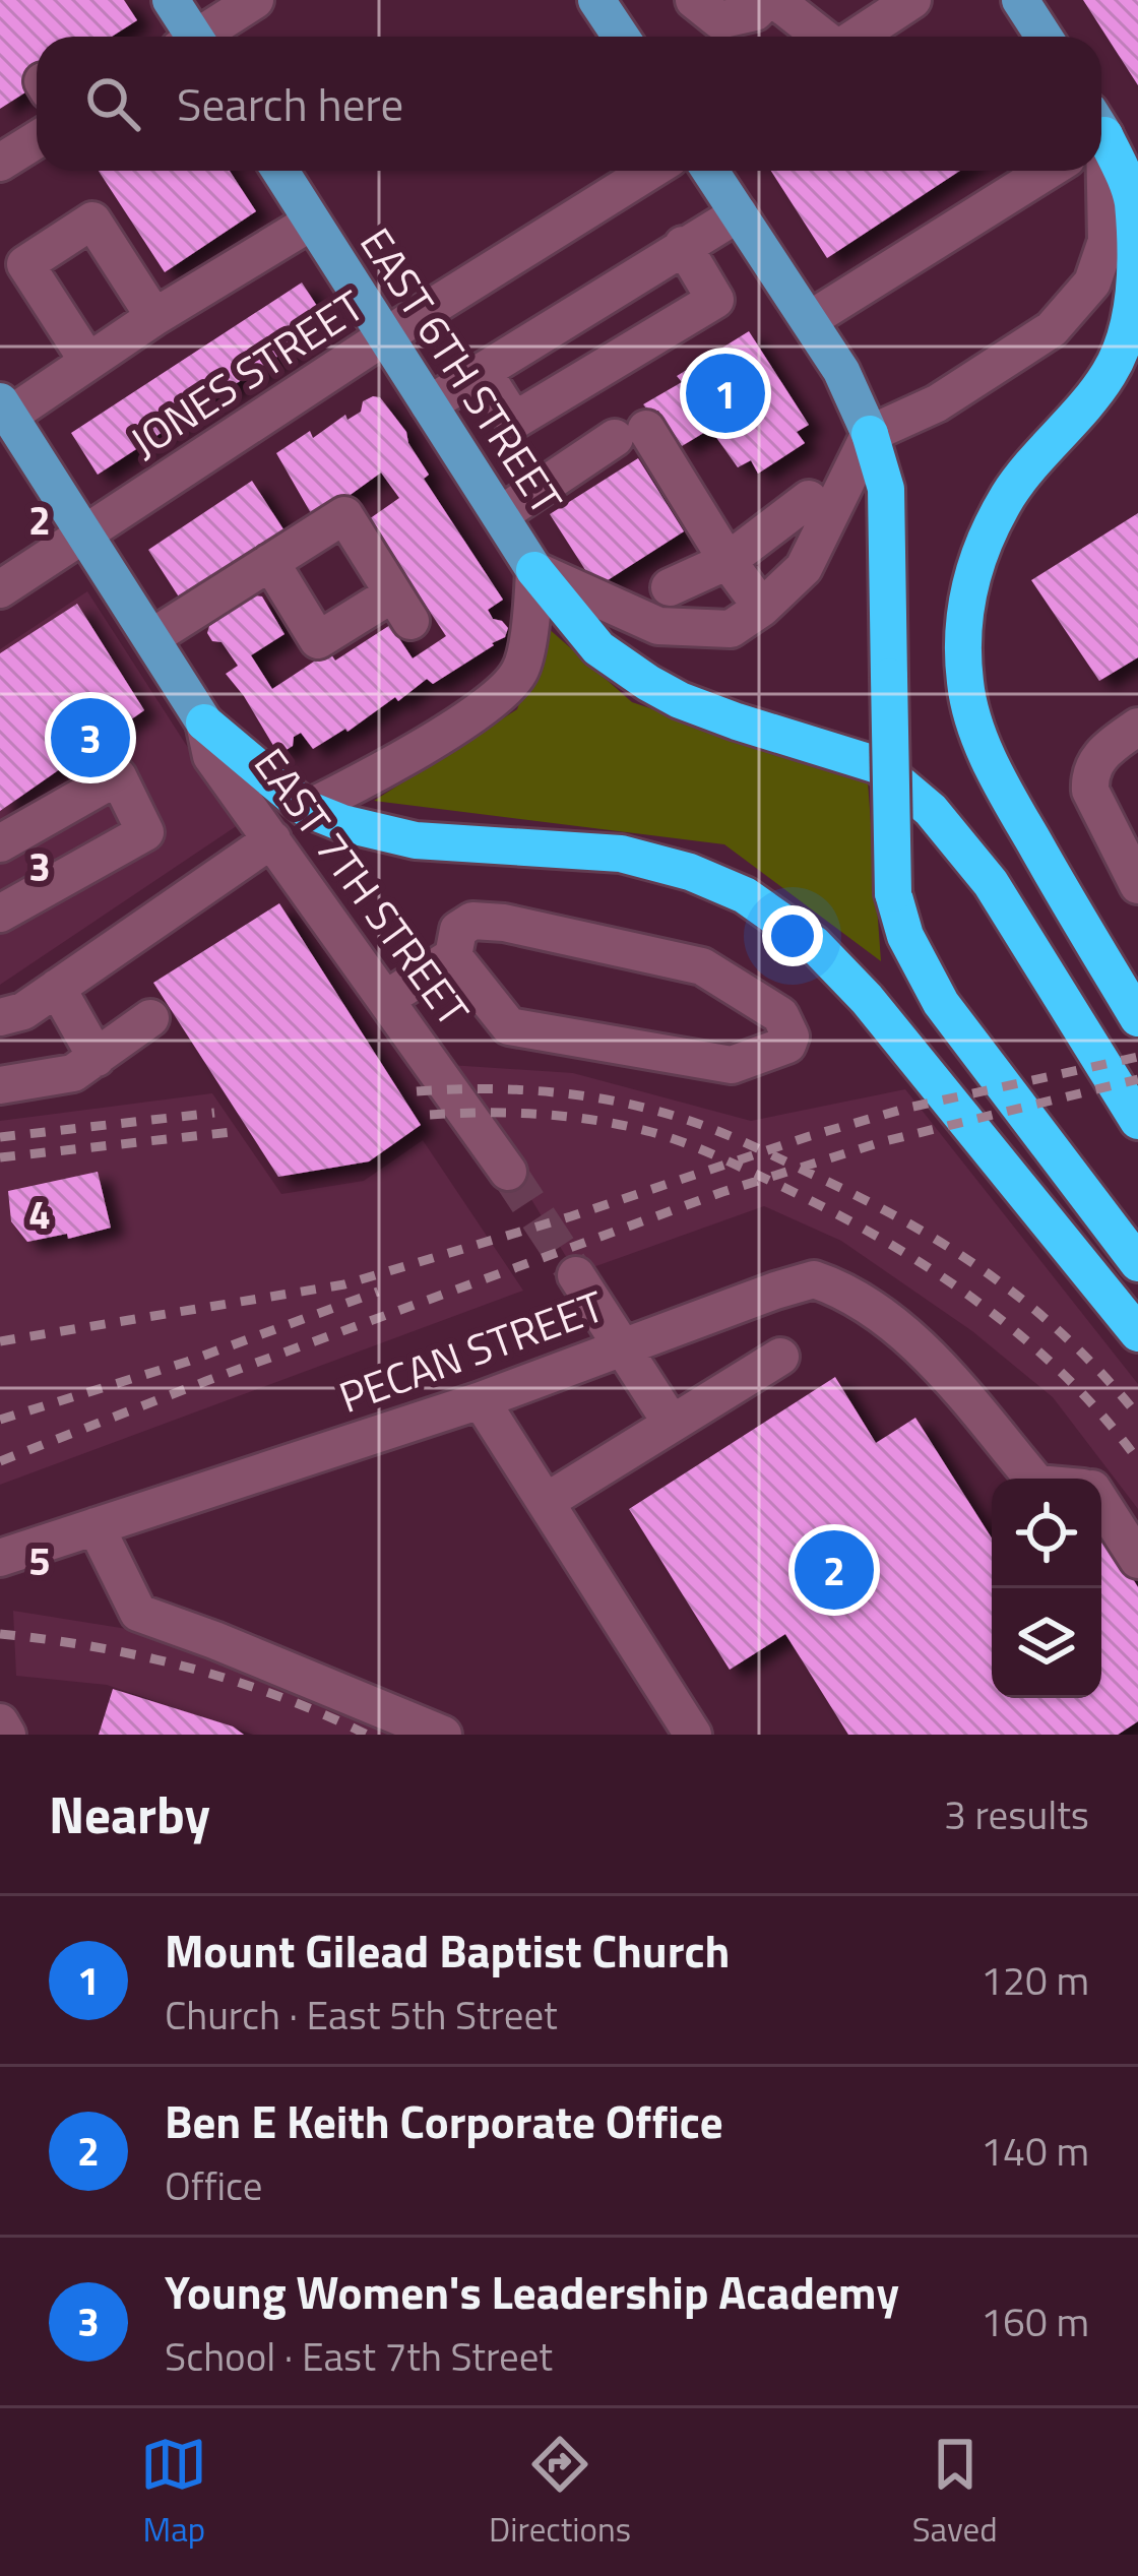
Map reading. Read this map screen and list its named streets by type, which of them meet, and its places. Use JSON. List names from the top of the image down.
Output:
{
  "streets": {
    "main road": ["EAST 6TH STREET", "EAST 7TH STREET"],
    "street": ["JONES STREET", "PECAN STREET"]
  },
  "crossings": [
    ["EAST 6TH STREET", "JONES STREET"],
    ["JONES STREET", "EAST 7TH STREET"]
  ],
  "page": {
    "search": "Search here",
    "pins": ["1", "3", "2"],
    "heading": ["Nearby", "3 results"],
    "list": [
      {
        "mark": "1",
        "name": "Mount Gilead Baptist Church",
        "note": "Church · East 5th Street",
        "value": "120 m"
      },
      {
        "mark": "2",
        "name": "Ben E Keith Corporate Office",
        "note": "Office",
        "value": "140 m"
      },
      {
        "mark": "3",
        "name": "Young Women's Leadership Academy",
        "note": "School · East 7th Street",
        "value": "160 m"
      }
    ],
    "nav": ["Map", "Directions", "Saved"]
  },
  "grid": {
    "rows": [
      "2",
      "3",
      "4",
      "5"
    ]
  }
}
